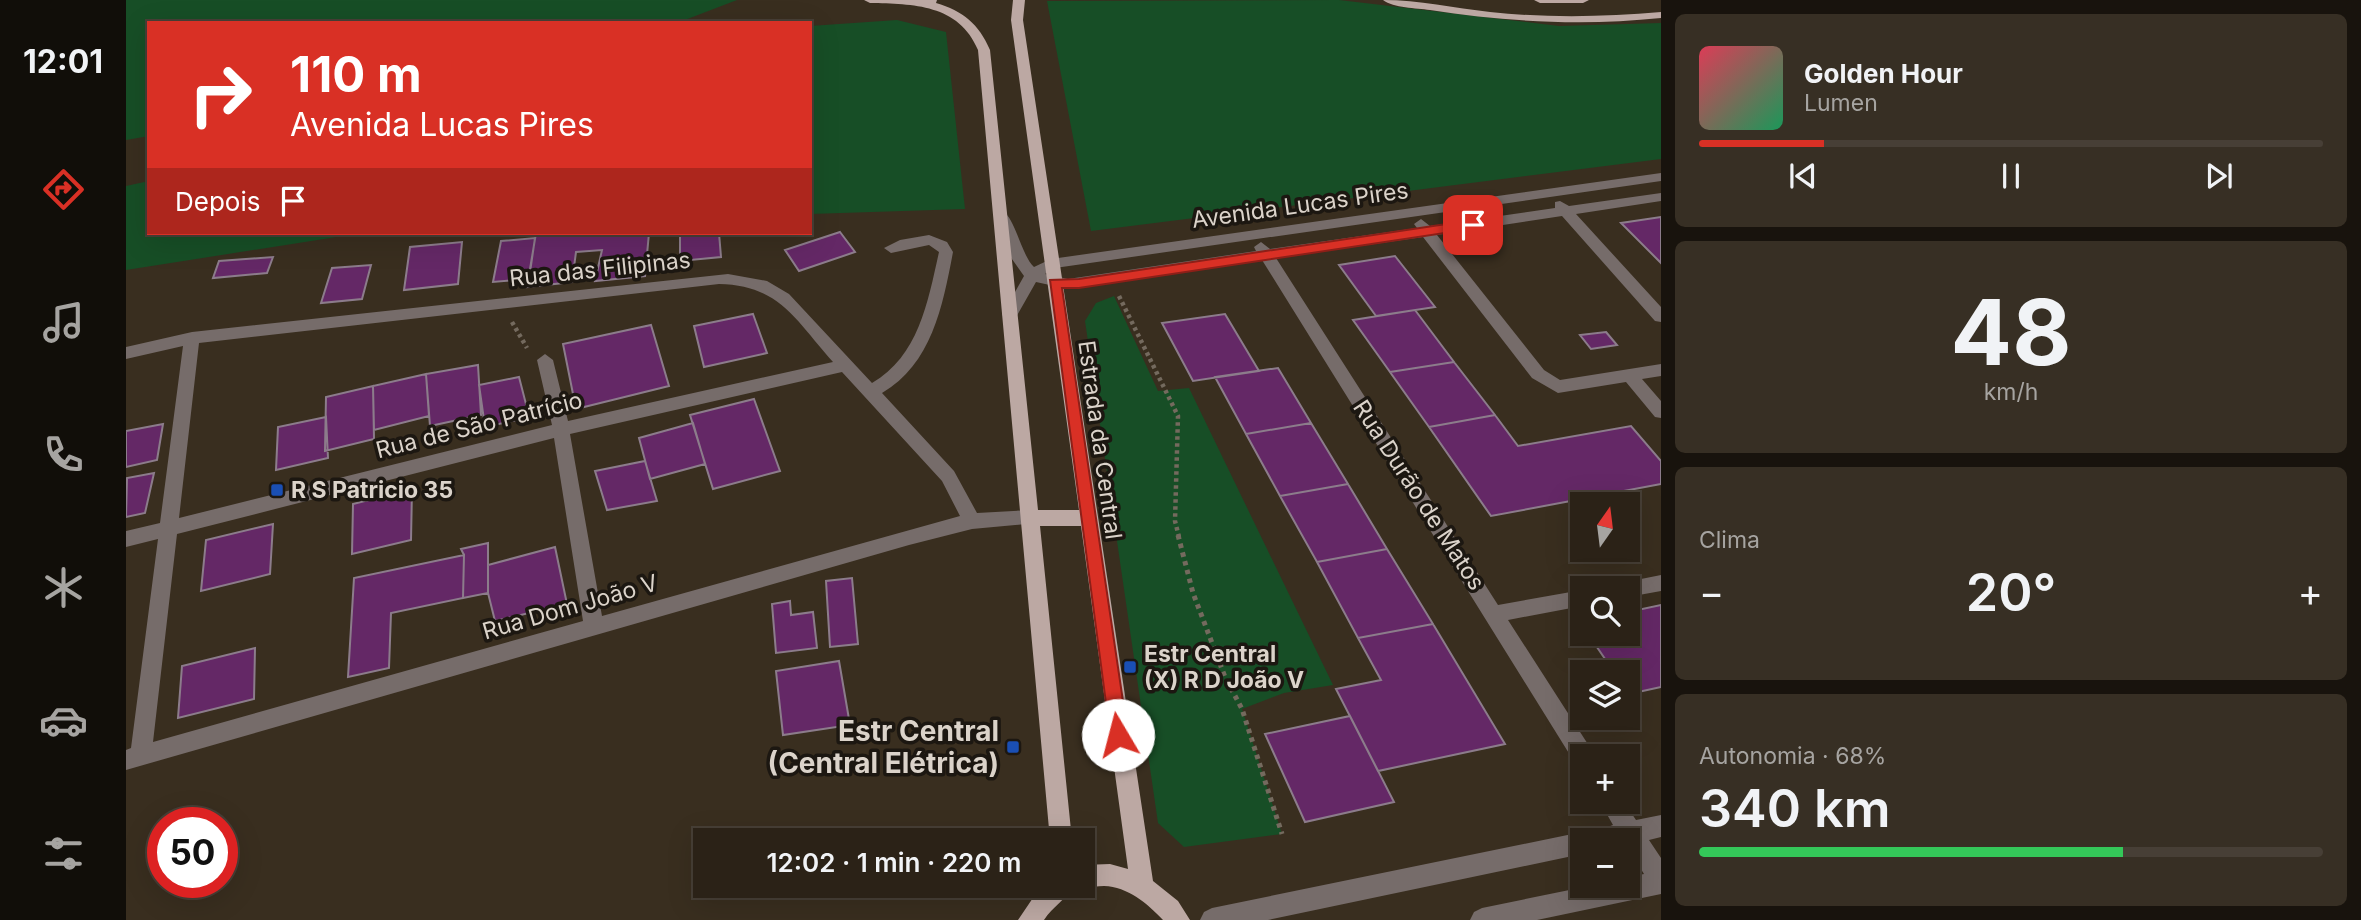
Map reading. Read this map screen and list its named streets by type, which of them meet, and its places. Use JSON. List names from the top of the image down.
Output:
{
  "streets": {
    "main road": ["Estrada da Central"],
    "street": [
      "Avenida Lucas Pires",
      "Rua das Filipinas",
      "Rua de São Patrício",
      "Rua Durão de Matos",
      "Rua Dom João V"
    ]
  },
  "crossings": [
    ["Avenida Lucas Pires", "Estrada da Central"],
    ["Avenida Lucas Pires", "Rua Durão de Matos"],
    ["Rua das Filipinas", "Rua de São Patrício"],
    ["Rua das Filipinas", "Rua Dom João V"]
  ],
  "places": {
    "transit": ["R S Patricio 35", "Estr Central (X) R D João V", "Estr Central (Central Elétrica)"]
  },
  "north": "top",
  "page": {
    "tabs": "12:01",
    "turn": ["110 m", "Avenida Lucas Pires"],
    "song": ["Golden Hour", "Lumen"],
    "then": "Depois",
    "tile": [
      ["48", "km/h"],
      "Clima",
      ["Autonomia · 68%", "340 km"]
    ],
    "map_buttons": ["+", "−"],
    "heat": ["−", "20°", "+"],
    "limit": "50",
    "trip": "12:02 · 1 min · 220 m"
  }
}
